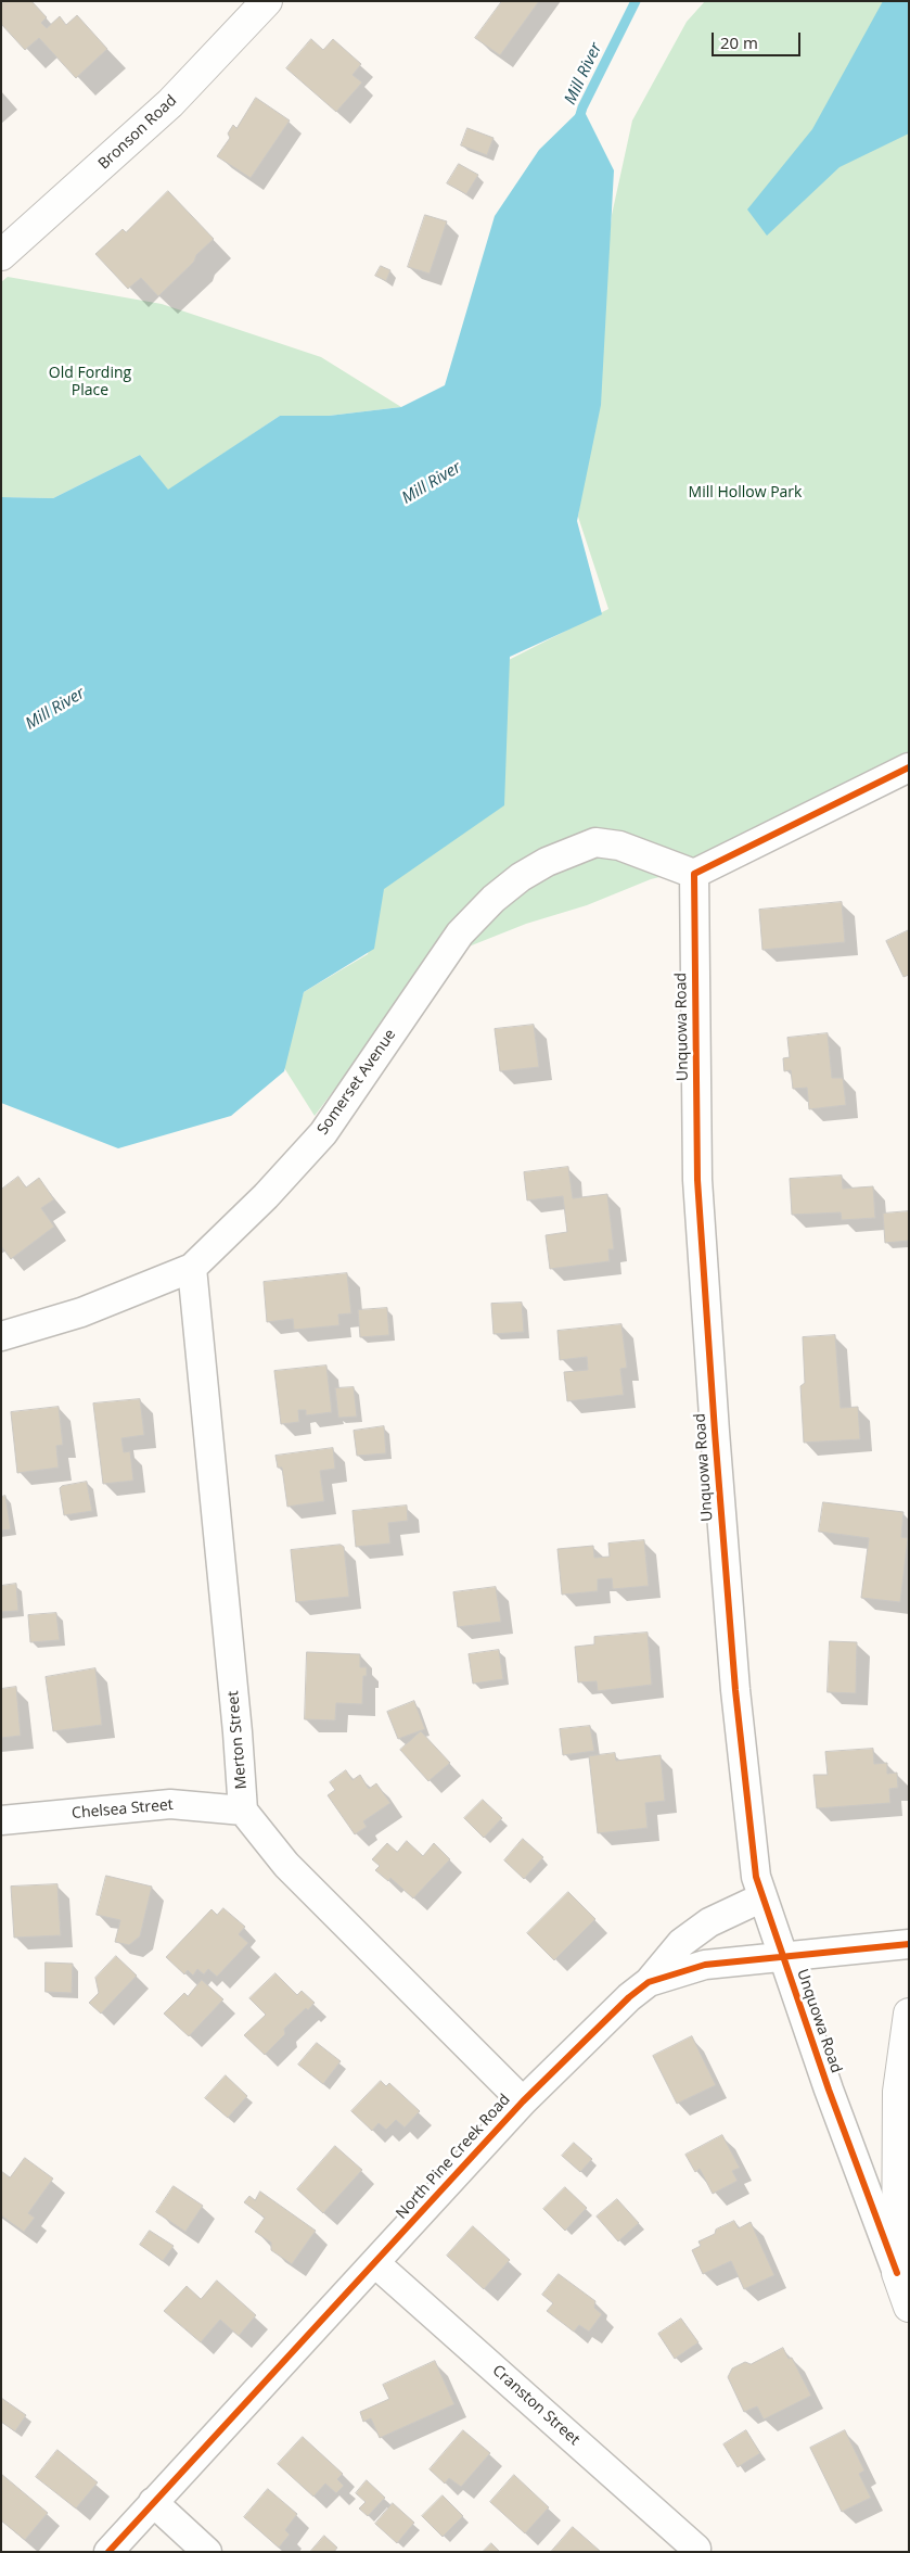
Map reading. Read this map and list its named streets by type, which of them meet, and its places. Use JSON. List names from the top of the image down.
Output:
{
  "streets": {
    "main road": ["Bronson Road"],
    "street": [
      "Unquowa Road",
      "Somerset Avenue",
      "Merton Street",
      "Chelsea Street",
      "North Pine Creek Road",
      "Cranston Street"
    ]
  },
  "crossings": [
    ["Unquowa Road", "Somerset Avenue"],
    ["Unquowa Road", "North Pine Creek Road"],
    ["Somerset Avenue", "Merton Street"],
    ["Merton Street", "Chelsea Street"],
    ["Merton Street", "North Pine Creek Road"],
    ["North Pine Creek Road", "Cranston Street"]
  ],
  "water": ["Mill River"],
  "parks": ["Old Fording Place", "Mill Hollow Park"],
  "scale_bar": "20 m"
}
